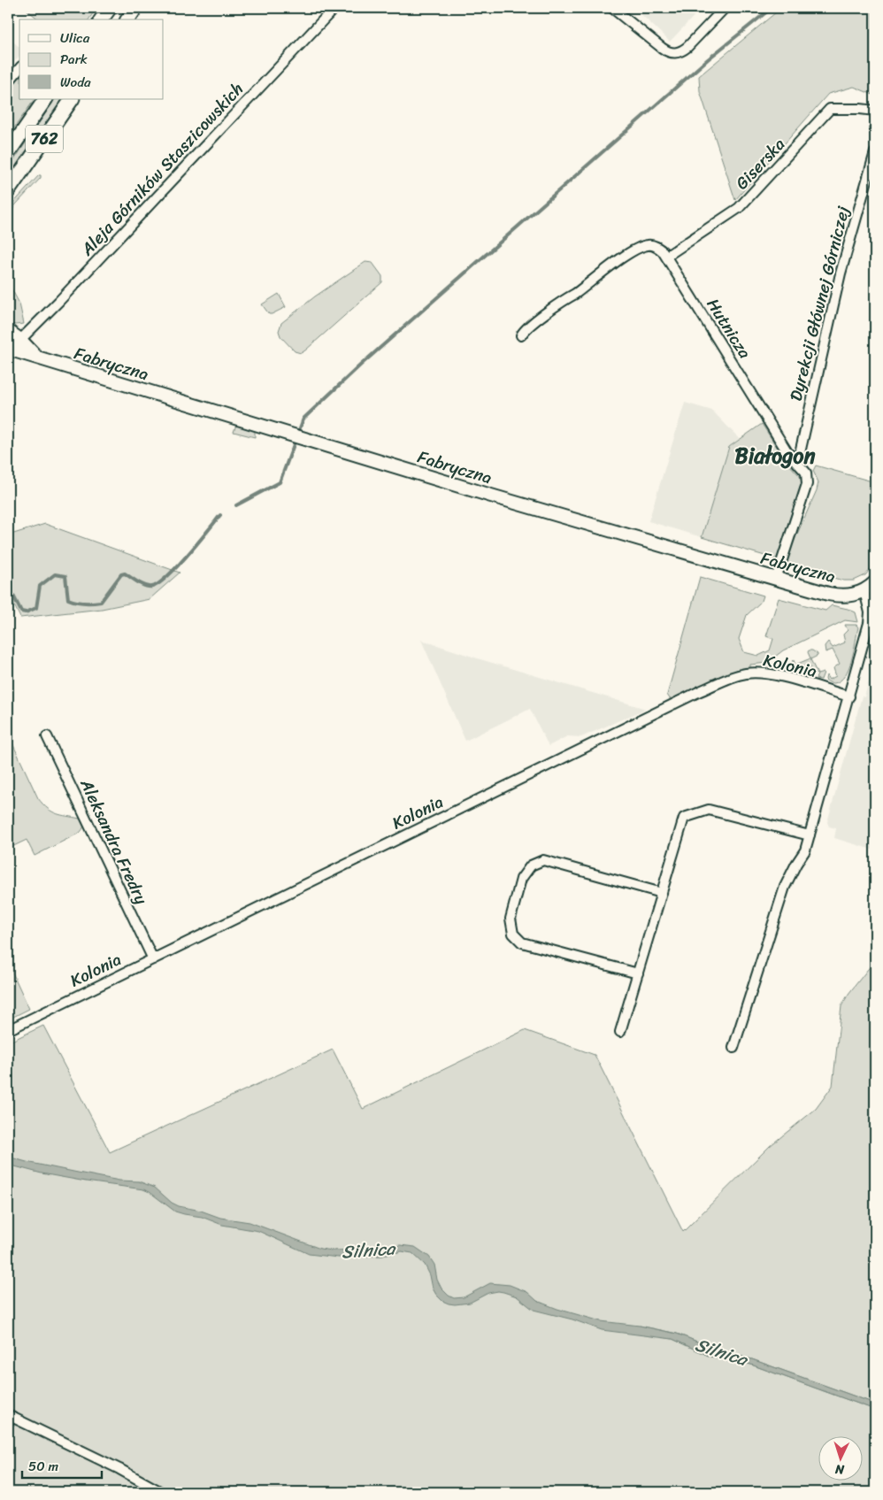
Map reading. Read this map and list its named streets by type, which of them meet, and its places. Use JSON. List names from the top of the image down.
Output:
{
  "streets": {
    "main road": ["762", "Fabryczna"],
    "street": [
      "Giserska",
      "Aleja Górników Staszicowskich",
      "Dyrekcji Głównej Górniczej",
      "Hutnicza",
      "Kolonia",
      "Aleksandra Fredry"
    ]
  },
  "crossings": [
    ["Giserska", "Hutnicza"],
    ["Aleja Górników Staszicowskich", "Fabryczna"],
    ["Dyrekcji Głównej Górniczej", "Hutnicza"],
    ["Hutnicza", "Fabryczna"],
    ["Kolonia", "Aleksandra Fredry"]
  ],
  "districts": ["Białogon"],
  "water": ["Silnica"],
  "legend": ["Ulica", "Park", "Woda"],
  "scale_bar": "50 m",
  "north": "bottom"
}
